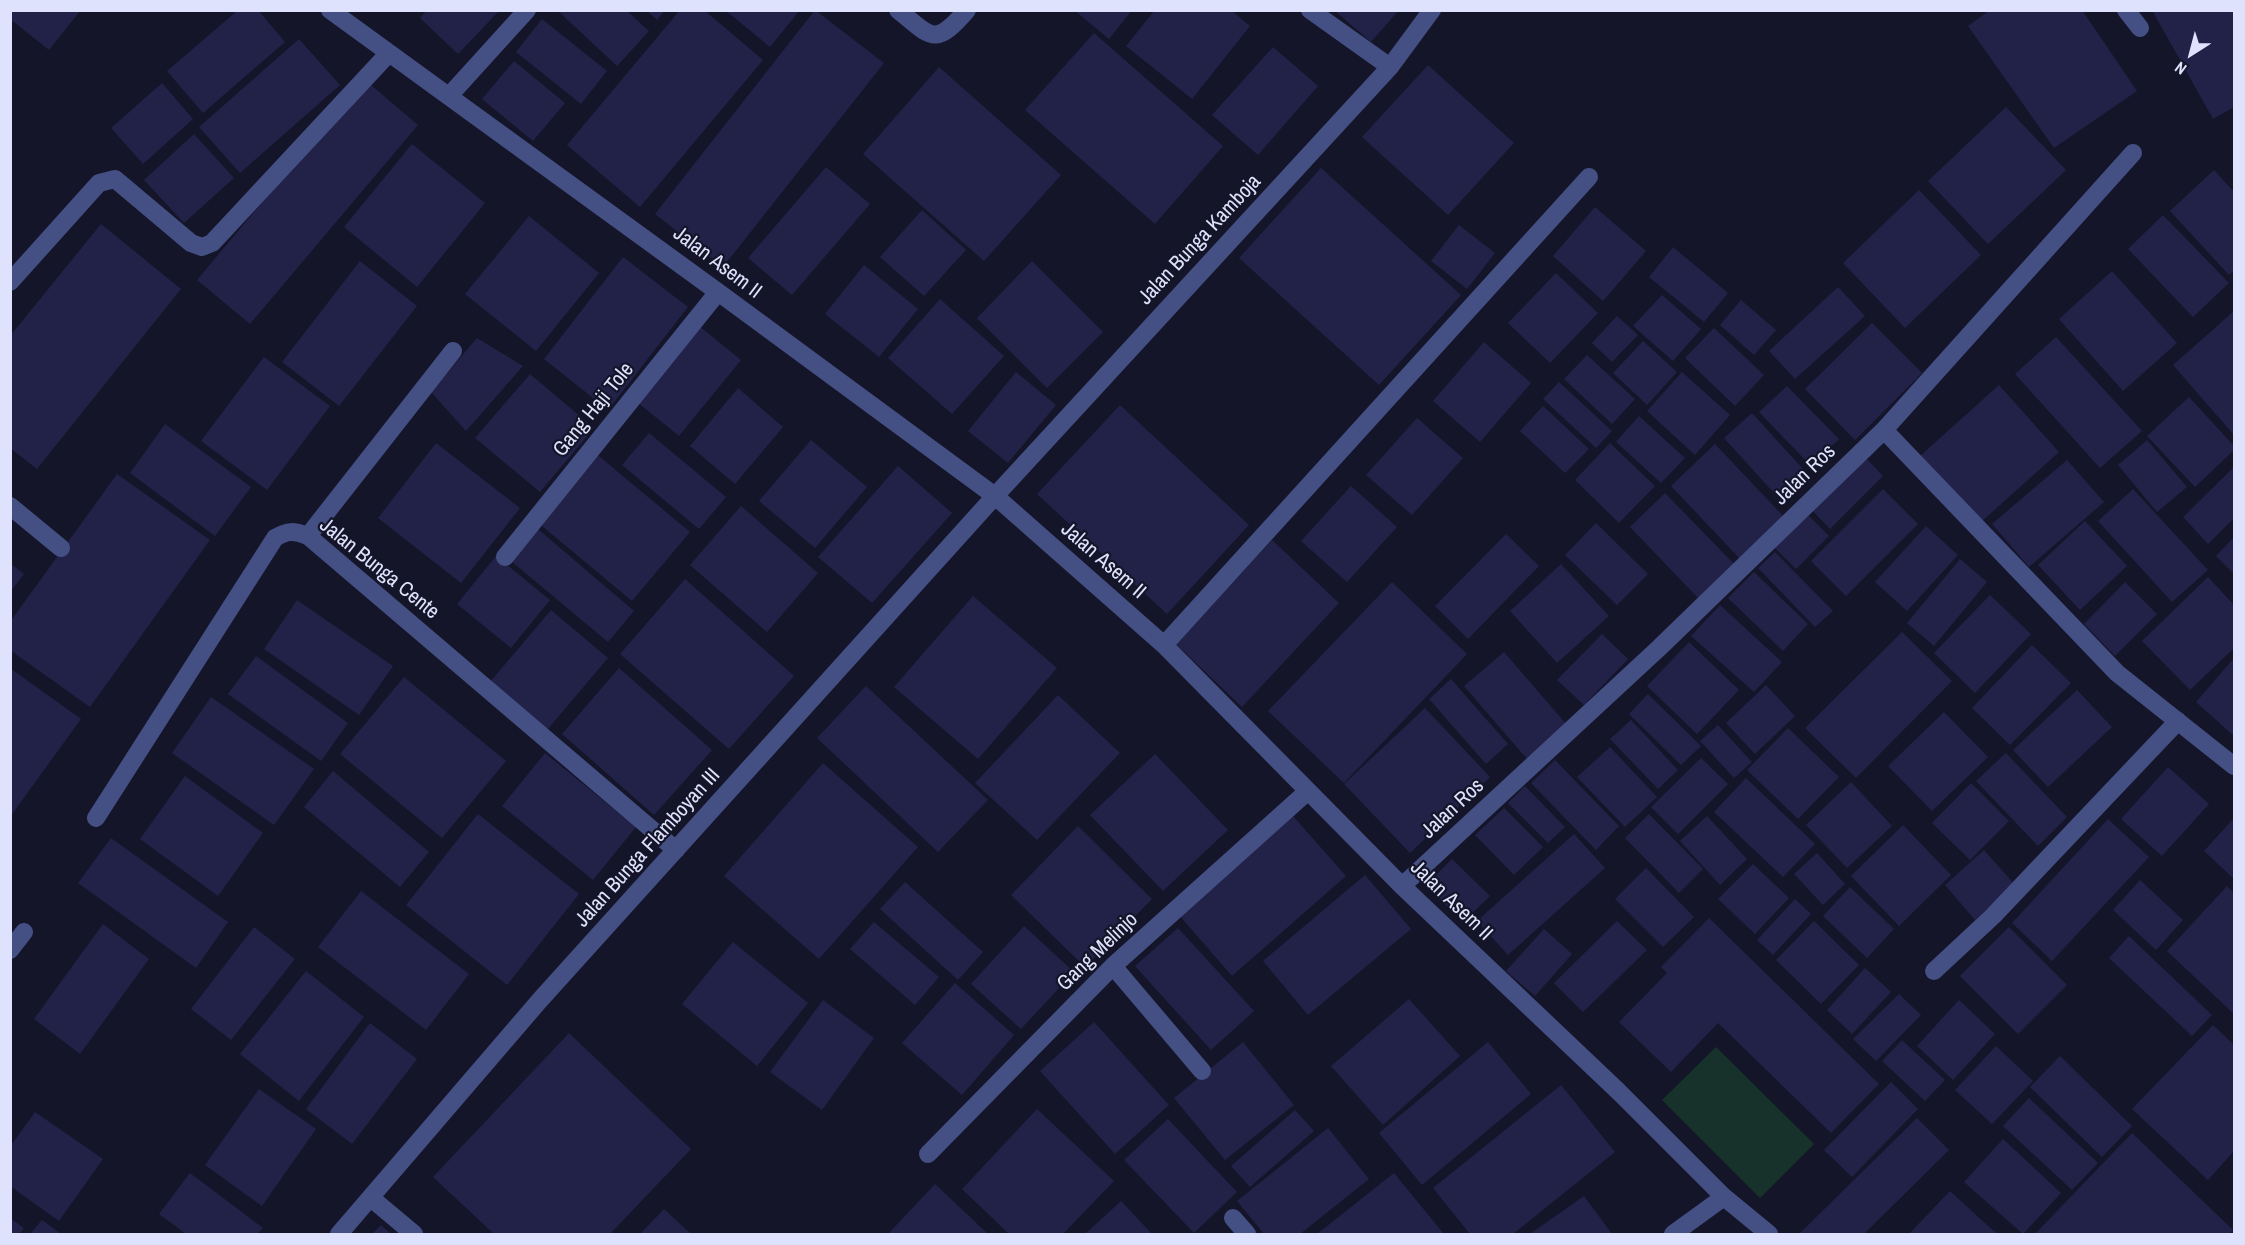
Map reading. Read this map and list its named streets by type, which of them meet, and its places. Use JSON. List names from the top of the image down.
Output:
{
  "streets": {
    "street": [
      "Jalan Bunga Kamboja",
      "Jalan Asem II",
      "Gang Haji Tole",
      "Jalan Ros",
      "Jalan Bunga Cente",
      "Jalan Bunga Flamboyan III",
      "Gang Melinjo"
    ]
  },
  "crossings": [
    ["Jalan Bunga Kamboja", "Jalan Asem II"],
    ["Jalan Bunga Kamboja", "Jalan Bunga Flamboyan III"],
    ["Jalan Asem II", "Gang Haji Tole"],
    ["Jalan Asem II", "Jalan Ros"],
    ["Jalan Asem II", "Jalan Bunga Flamboyan III"],
    ["Jalan Asem II", "Gang Melinjo"],
    ["Jalan Bunga Cente", "Jalan Bunga Flamboyan III"]
  ],
  "north": "bottom left"
}
